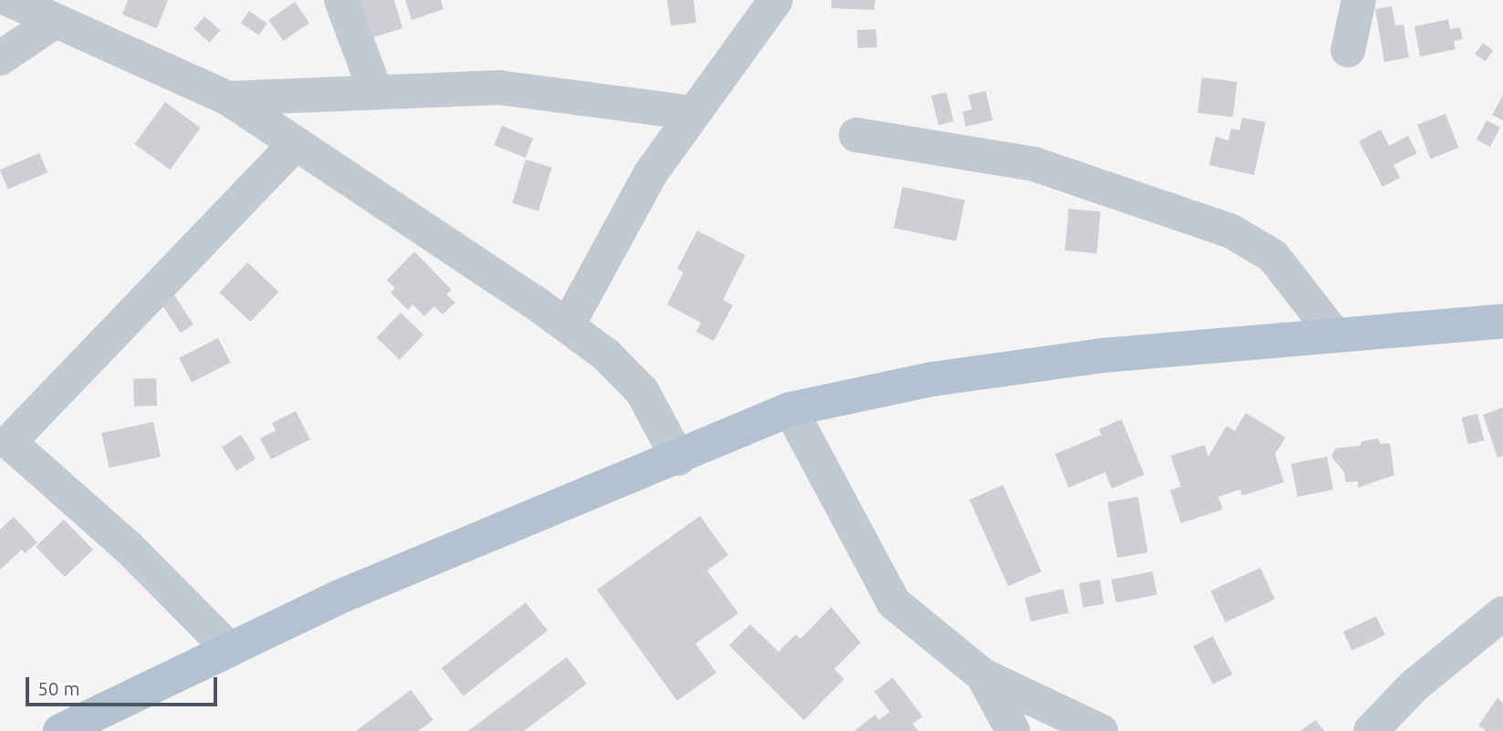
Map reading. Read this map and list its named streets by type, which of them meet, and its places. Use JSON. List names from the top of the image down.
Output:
{
  "scale_bar": "50 m"
}
